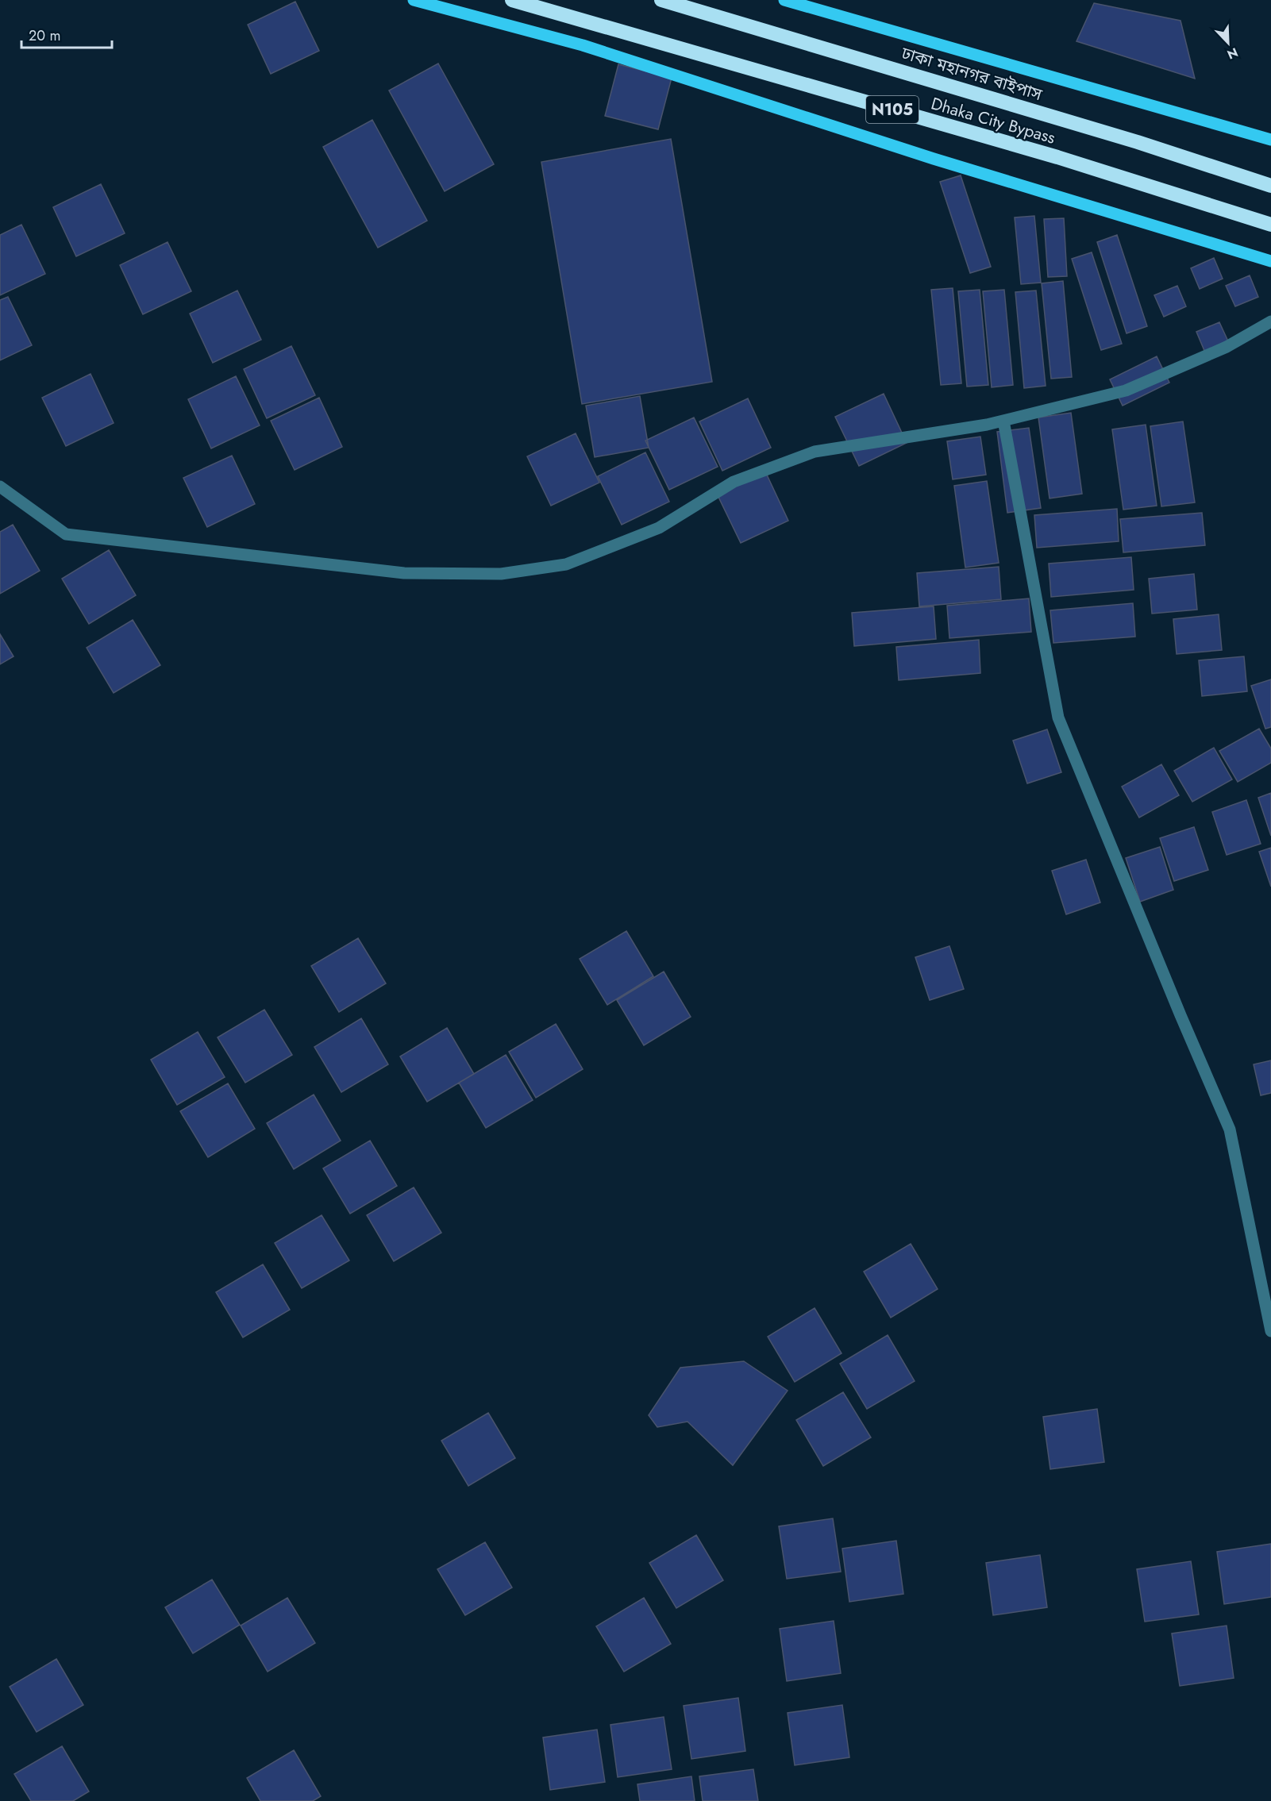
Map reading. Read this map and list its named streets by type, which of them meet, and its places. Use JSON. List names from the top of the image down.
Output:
{
  "streets": {
    "highway": ["ঢাকা মহানগর বাইপাস", "N105", "Dhaka City Bypass"]
  },
  "scale_bar": "20 m",
  "north": "bottom right"
}
